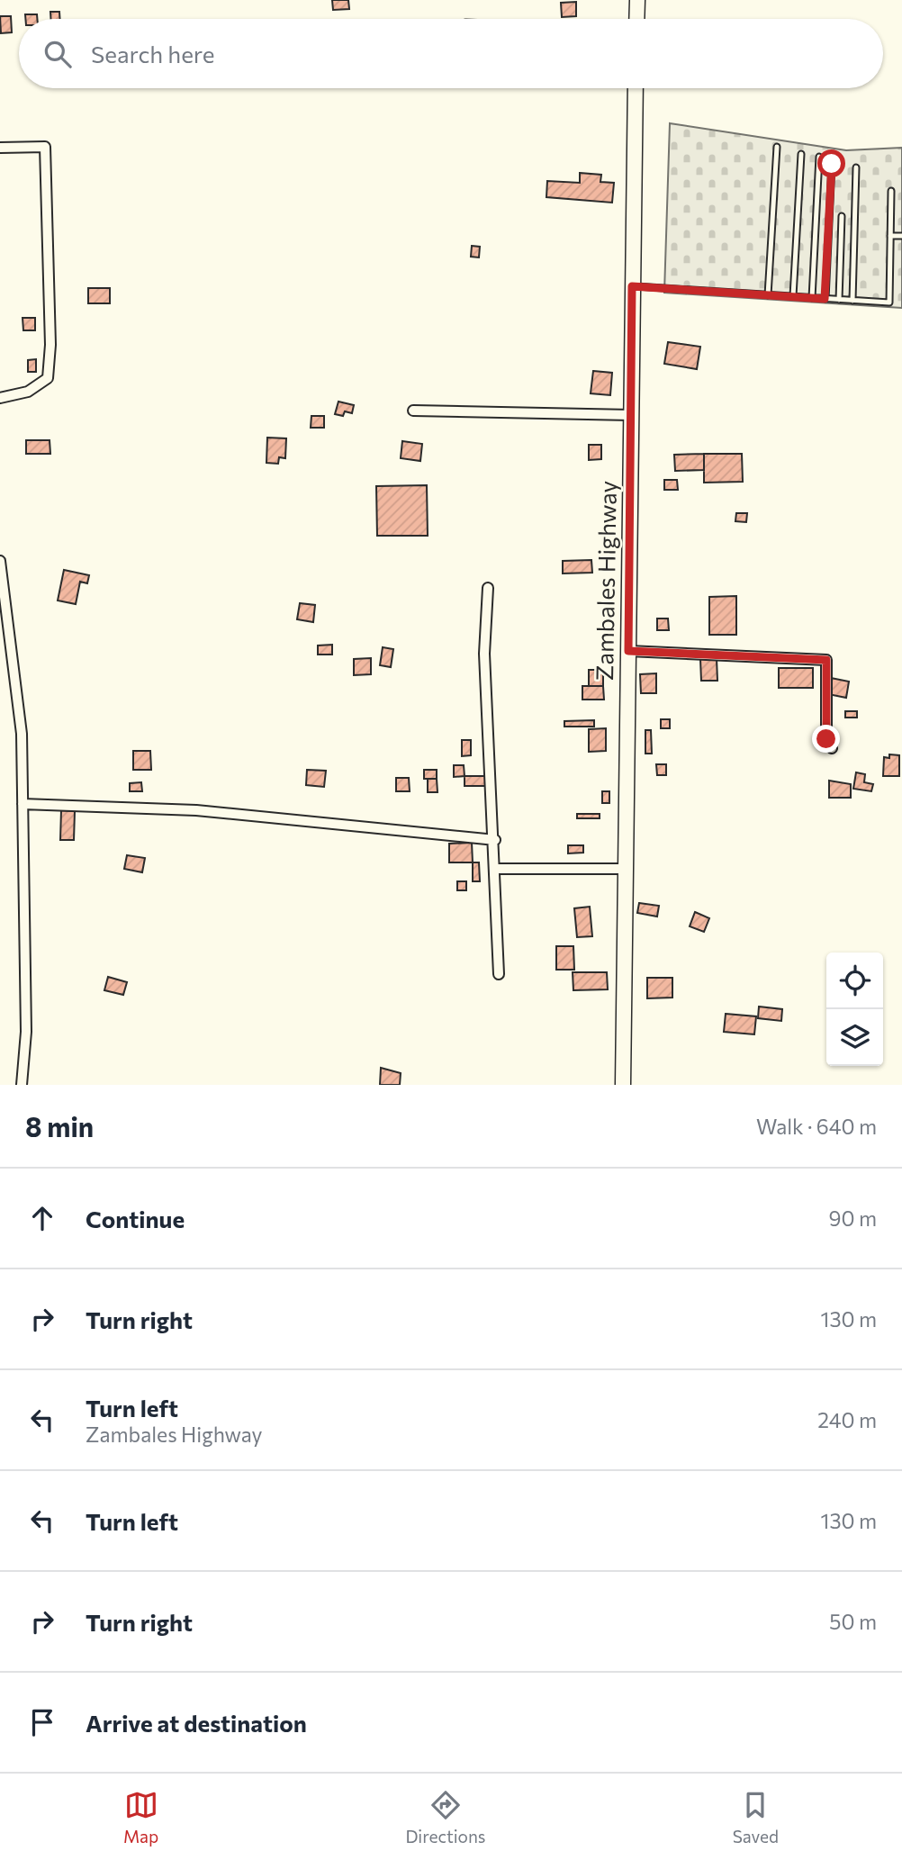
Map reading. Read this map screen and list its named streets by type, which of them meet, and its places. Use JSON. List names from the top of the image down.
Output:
{
  "streets": {
    "main road": ["Zambales Highway"]
  },
  "page": {
    "search": "Search here",
    "heading": ["8 min", "Walk · 640 m"],
    "list": [
      ["Continue", "90 m"],
      ["Turn right", "130 m"],
      ["Turn left", "Zambales Highway", "240 m"],
      ["Turn left", "130 m"],
      ["Turn right", "50 m"],
      "Arrive at destination"
    ],
    "nav": ["Map", "Directions", "Saved"]
  }
}
